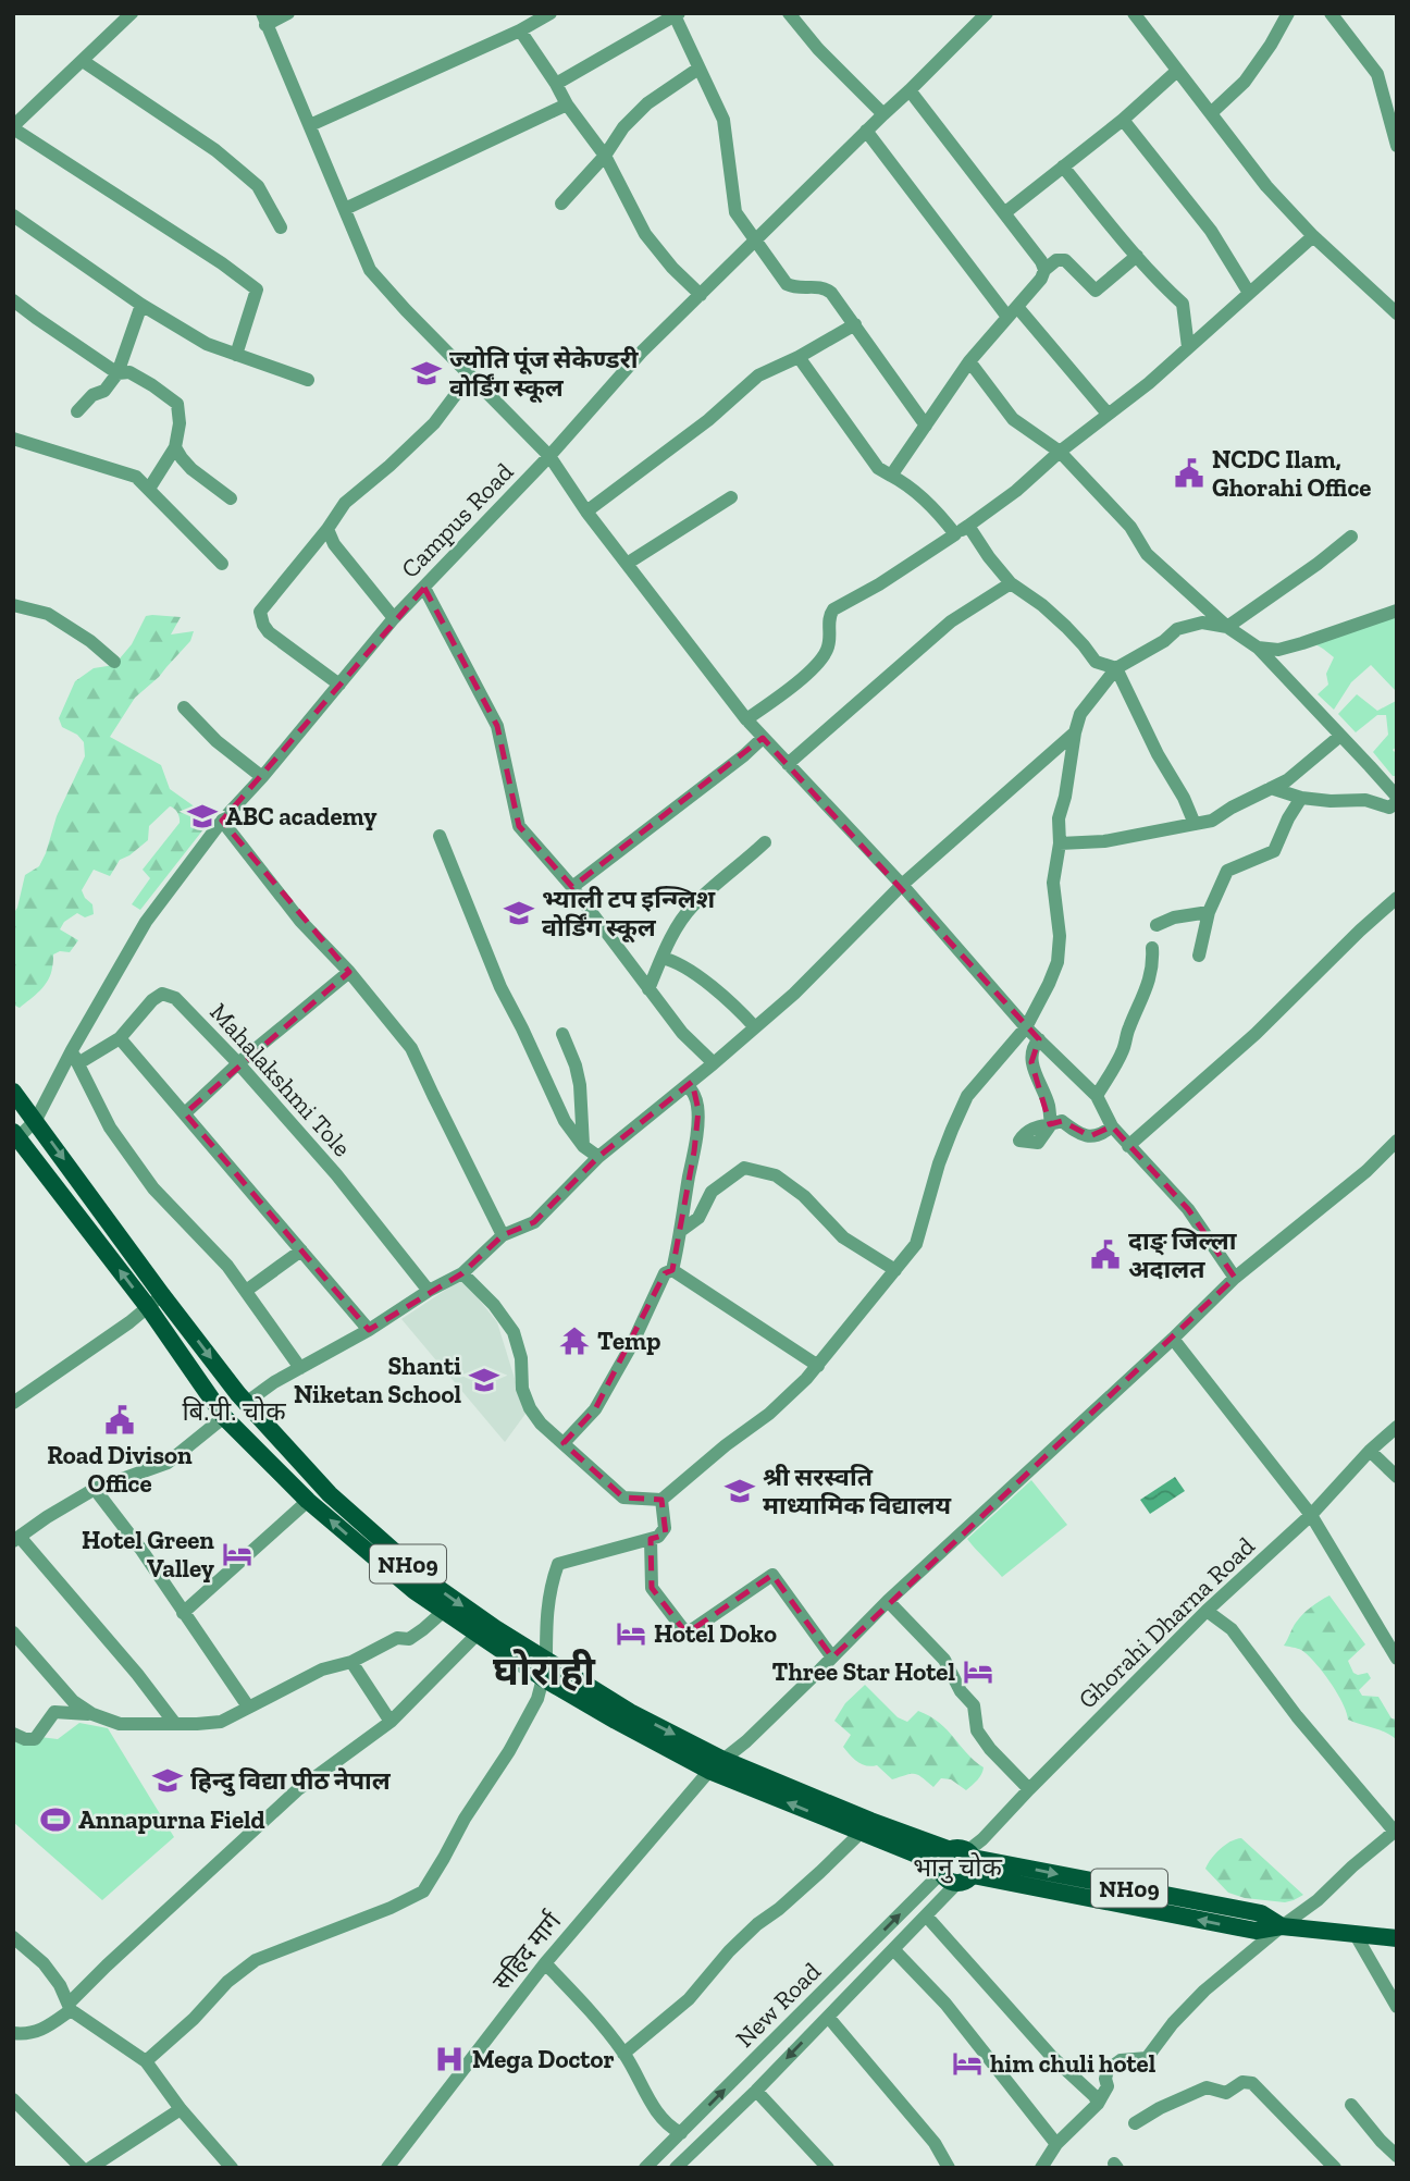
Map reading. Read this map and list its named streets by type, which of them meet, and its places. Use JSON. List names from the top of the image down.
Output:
{
  "streets": {
    "main road": ["NH09"],
    "street": [
      "Campus Road",
      "Mahalakshmi Tole",
      "Ghorahi Dharna Road",
      "सहिद मार्ग",
      "New Road"
    ]
  },
  "crossings": [
    ["Campus Road", "Mahalakshmi Tole"],
    ["Campus Road", "NH09"],
    ["NH09", "Ghorahi Dharna Road"],
    ["NH09", "सहिद मार्ग"],
    ["NH09", "New Road"],
    ["Ghorahi Dharna Road", "New Road"]
  ],
  "districts": ["बि.पी. चोक", "घोराही", "भानु चोक"],
  "places": {
    "school or university": [
      "ज्योति पूंज सेकेण्डरी वोर्डिंग स्कूल",
      "ABC academy",
      "भ्याली टप इन्ग्लिश वोर्डिंग स्कूल",
      "Shanti Niketan School",
      "श्री सरस्वति माध्यामिक विद्यालय",
      "हिन्दु विद्या पीठ नेपाल"
    ],
    "public building": ["NCDC Ilam, Ghorahi Office", "दाङ् जिल्ला अदालत", "Road Divison Office"],
    "temple": ["Temp"],
    "hotel": [
      "Hotel Green Valley",
      "Hotel Doko",
      "Three Star Hotel",
      "him chuli hotel"
    ],
    "sports": ["Annapurna Field"],
    "hospital": ["Mega Doctor"]
  }
}
